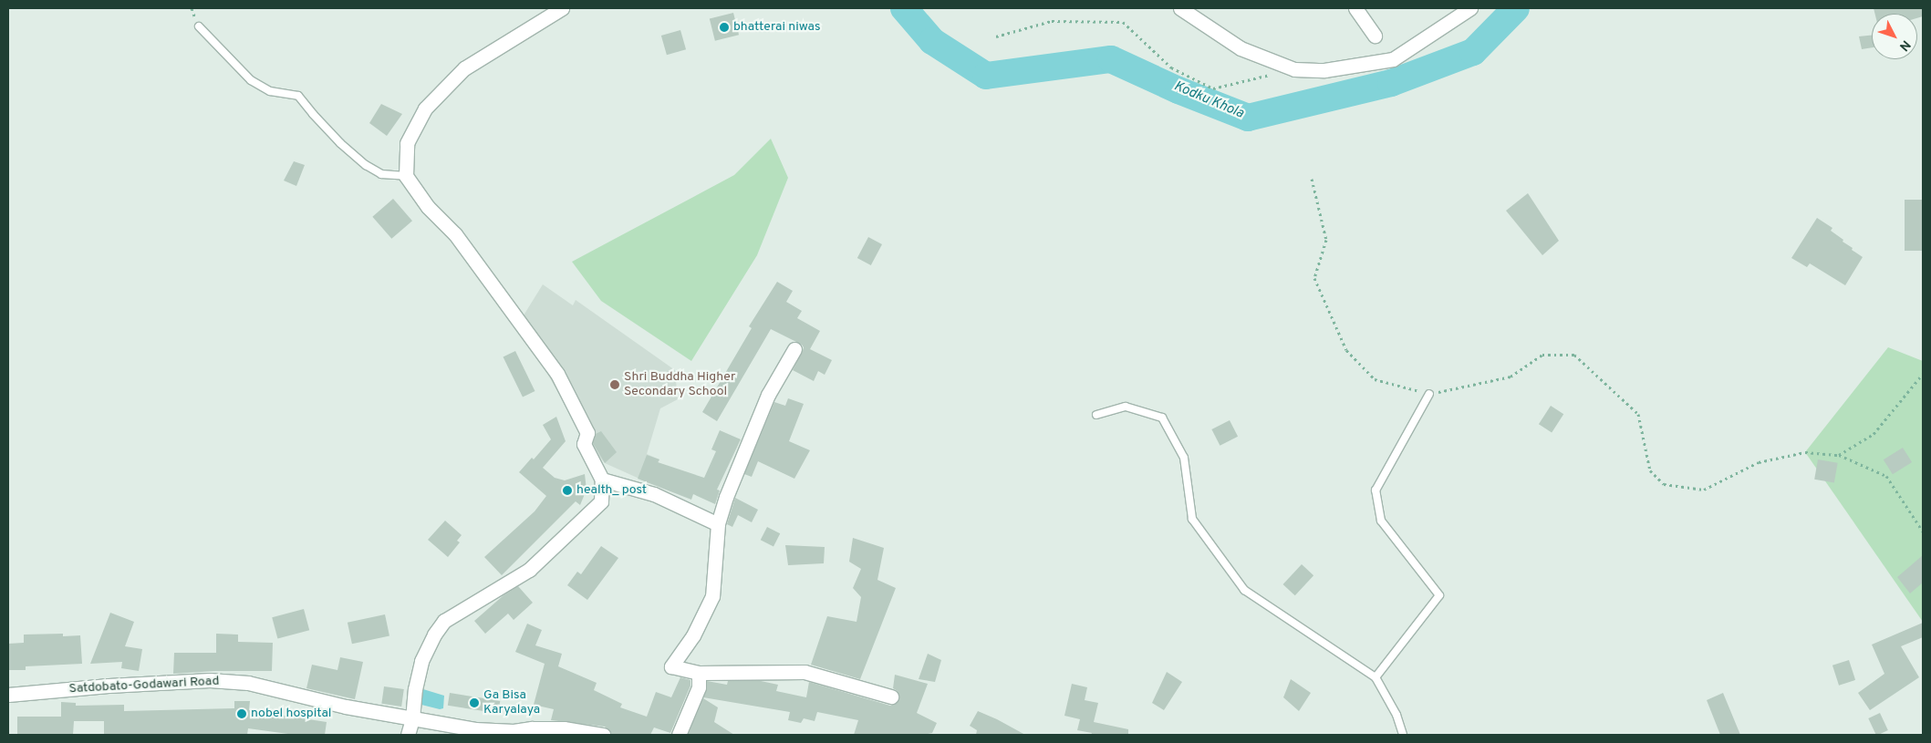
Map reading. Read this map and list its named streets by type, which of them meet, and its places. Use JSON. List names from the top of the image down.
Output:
{
  "streets": {
    "street": ["Satdobato-Godawari Road"]
  },
  "water": ["Kodku Khola"],
  "places": [
    "bhatterai niwas",
    "Shri Buddha Higher Secondary School",
    "health_ post",
    "Ga Bisa Karyalaya",
    "nobel hospital"
  ],
  "north": "bottom right"
}
